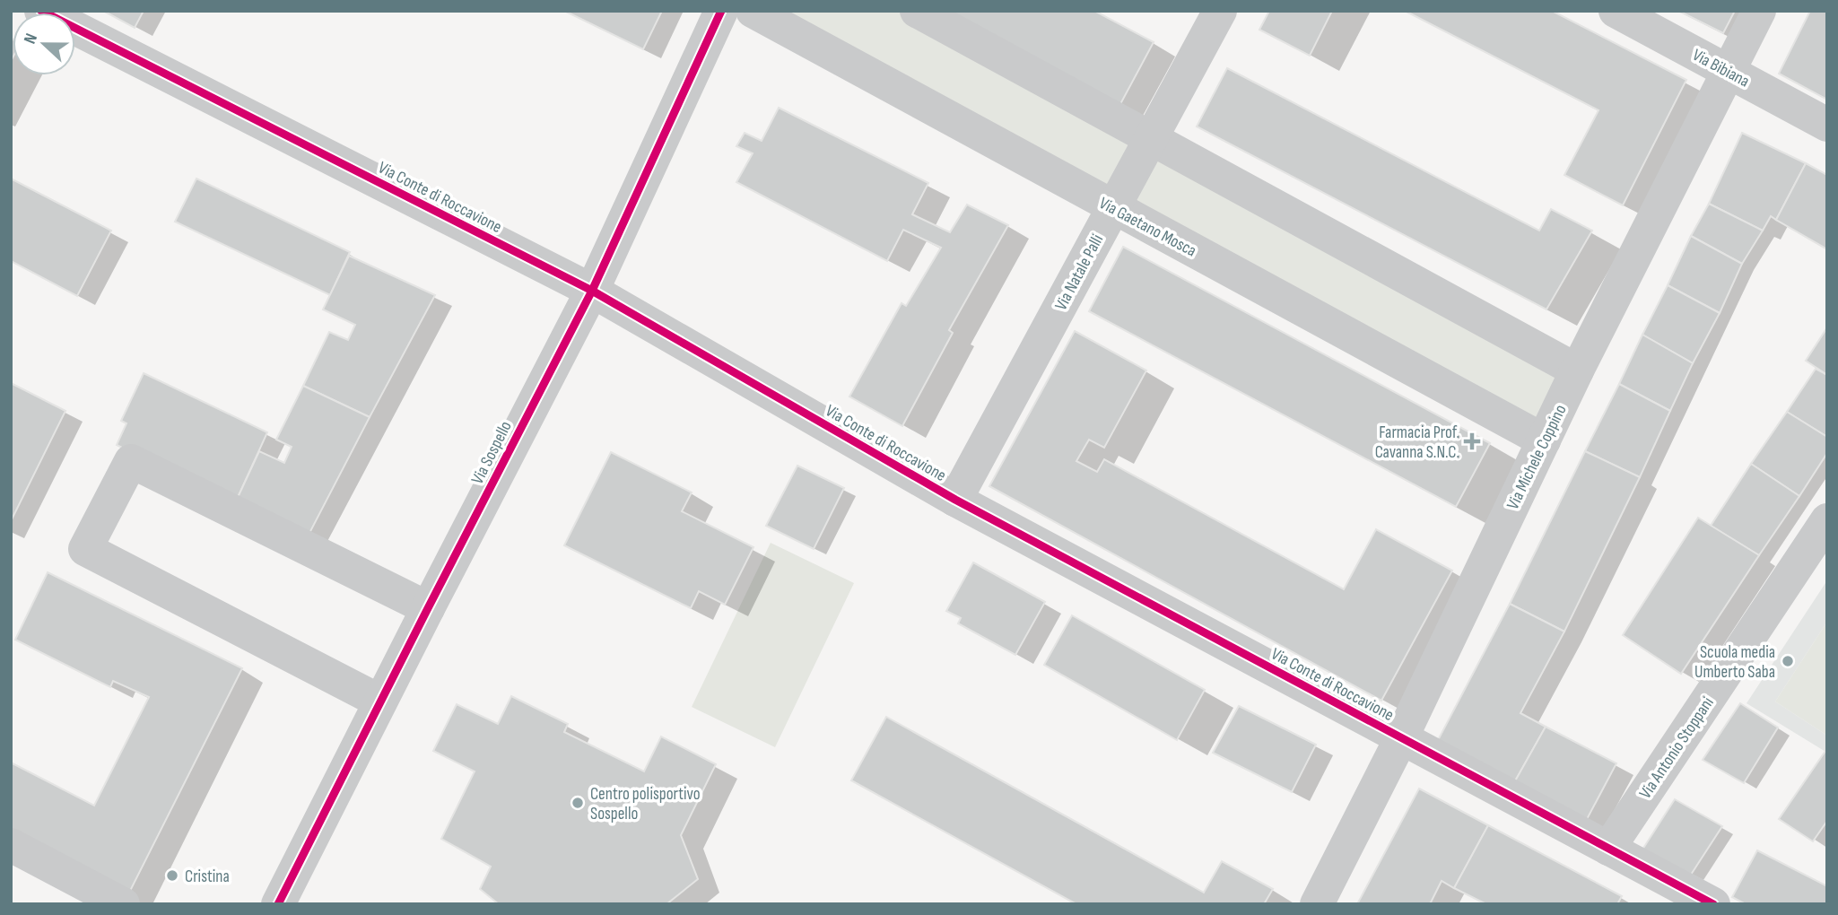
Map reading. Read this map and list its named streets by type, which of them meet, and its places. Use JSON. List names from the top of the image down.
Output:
{
  "streets": {
    "street": [
      "Via Bibiana",
      "Via Conte di Roccavione",
      "Via Gaetano Mosca",
      "Via Natale Palli",
      "Via Sospello",
      "Via Michele Coppino",
      "Via Antonio Stoppani"
    ]
  },
  "crossings": [
    ["Via Bibiana", "Via Michele Coppino"],
    ["Via Conte di Roccavione", "Via Natale Palli"],
    ["Via Conte di Roccavione", "Via Sospello"],
    ["Via Conte di Roccavione", "Via Michele Coppino"],
    ["Via Conte di Roccavione", "Via Antonio Stoppani"],
    ["Via Gaetano Mosca", "Via Natale Palli"],
    ["Via Gaetano Mosca", "Via Michele Coppino"]
  ],
  "places": {
    "health": ["Farmacia Prof. Cavanna S.N.C."],
    "other": ["Scuola media Umberto Saba", "Centro polisportivo Sospello", "Cristina"]
  },
  "north": "left"
}
